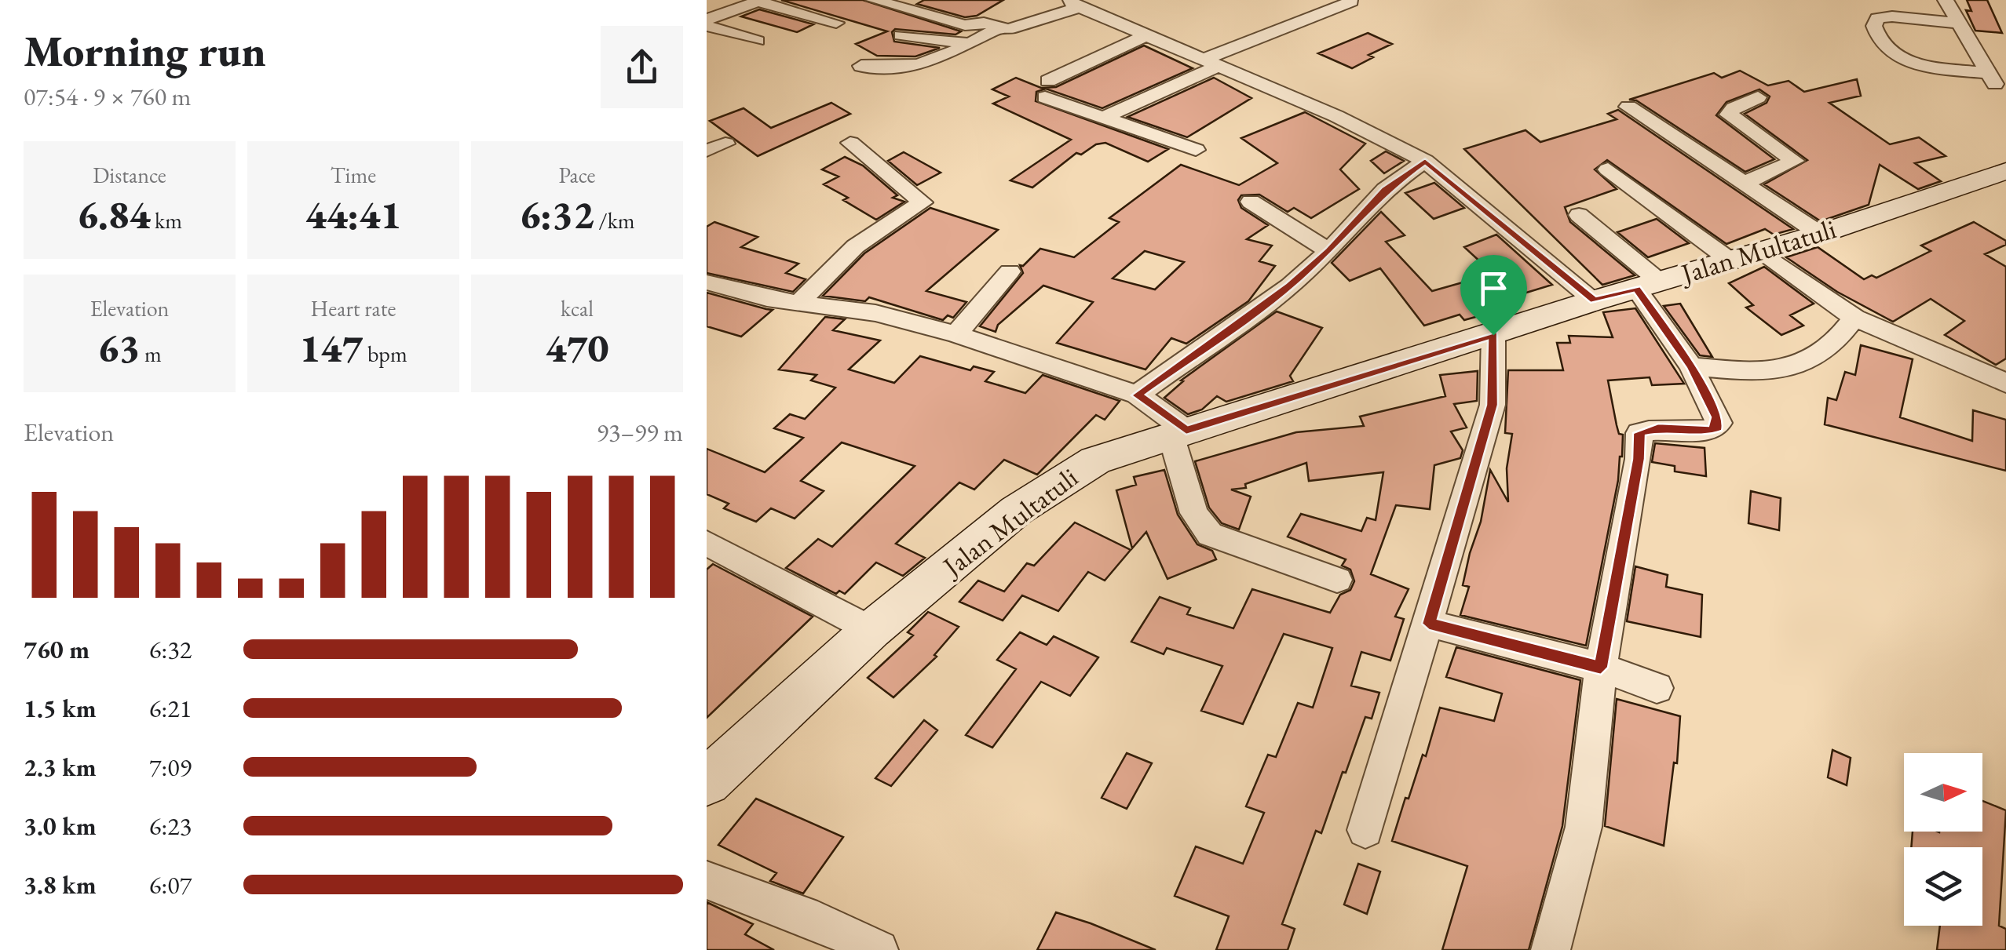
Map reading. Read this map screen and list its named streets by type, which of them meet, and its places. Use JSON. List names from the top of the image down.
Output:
{
  "streets": {
    "main road": ["Jalan Multatuli"]
  },
  "north": "right",
  "page": {
    "heading": ["Morning run", "07:54 · 9 × 760 m"],
    "stats": [
      ["Distance", "6.84 km"],
      ["Time", "44:41"],
      ["Pace", "6:32 /km"],
      ["Elevation", "63 m"],
      ["Heart rate", "147 bpm"],
      ["kcal", "470"]
    ],
    "chart": ["Elevation", "93–99 m"],
    "list": [
      {
        "name": "760 m",
        "note": "6:32"
      },
      {
        "name": "1.5 km",
        "note": "6:21"
      },
      {
        "name": "2.3 km",
        "note": "7:09"
      },
      {
        "name": "3.0 km",
        "note": "6:23"
      },
      {
        "name": "3.8 km",
        "note": "6:07"
      }
    ]
  }
}
